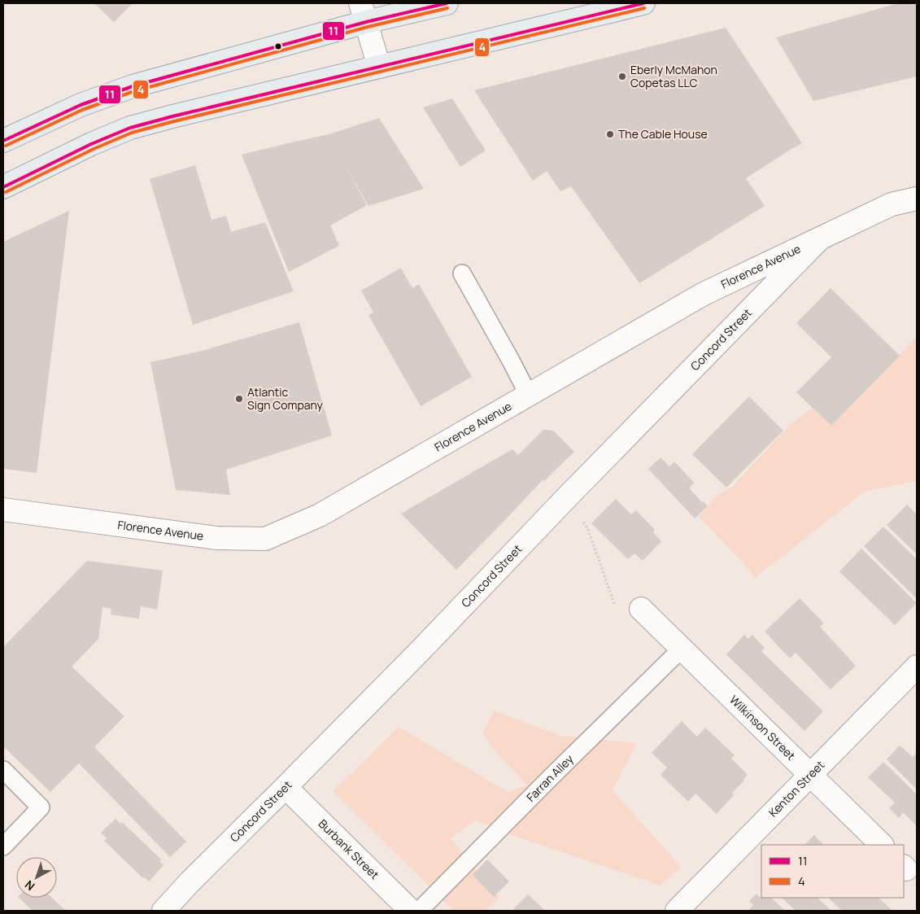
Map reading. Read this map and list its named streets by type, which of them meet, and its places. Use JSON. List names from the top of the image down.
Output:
{
  "streets": {
    "street": [
      "Florence Avenue",
      "Concord Street",
      "Wilkinson Street",
      "Kenton Street",
      "Burbank Street"
    ],
    "lane": ["Farran Alley"]
  },
  "crossings": [
    ["Florence Avenue", "Concord Street"],
    ["Concord Street", "Burbank Street"],
    ["Wilkinson Street", "Farran Alley"],
    ["Wilkinson Street", "Kenton Street"]
  ],
  "places": ["Eberly McMahon Copetas LLC", "The Cable House", "Atlantic Sign Company"],
  "lines": ["transit line 11", "transit line 4"],
  "legend": ["11", "4"],
  "north": "bottom left"
}
